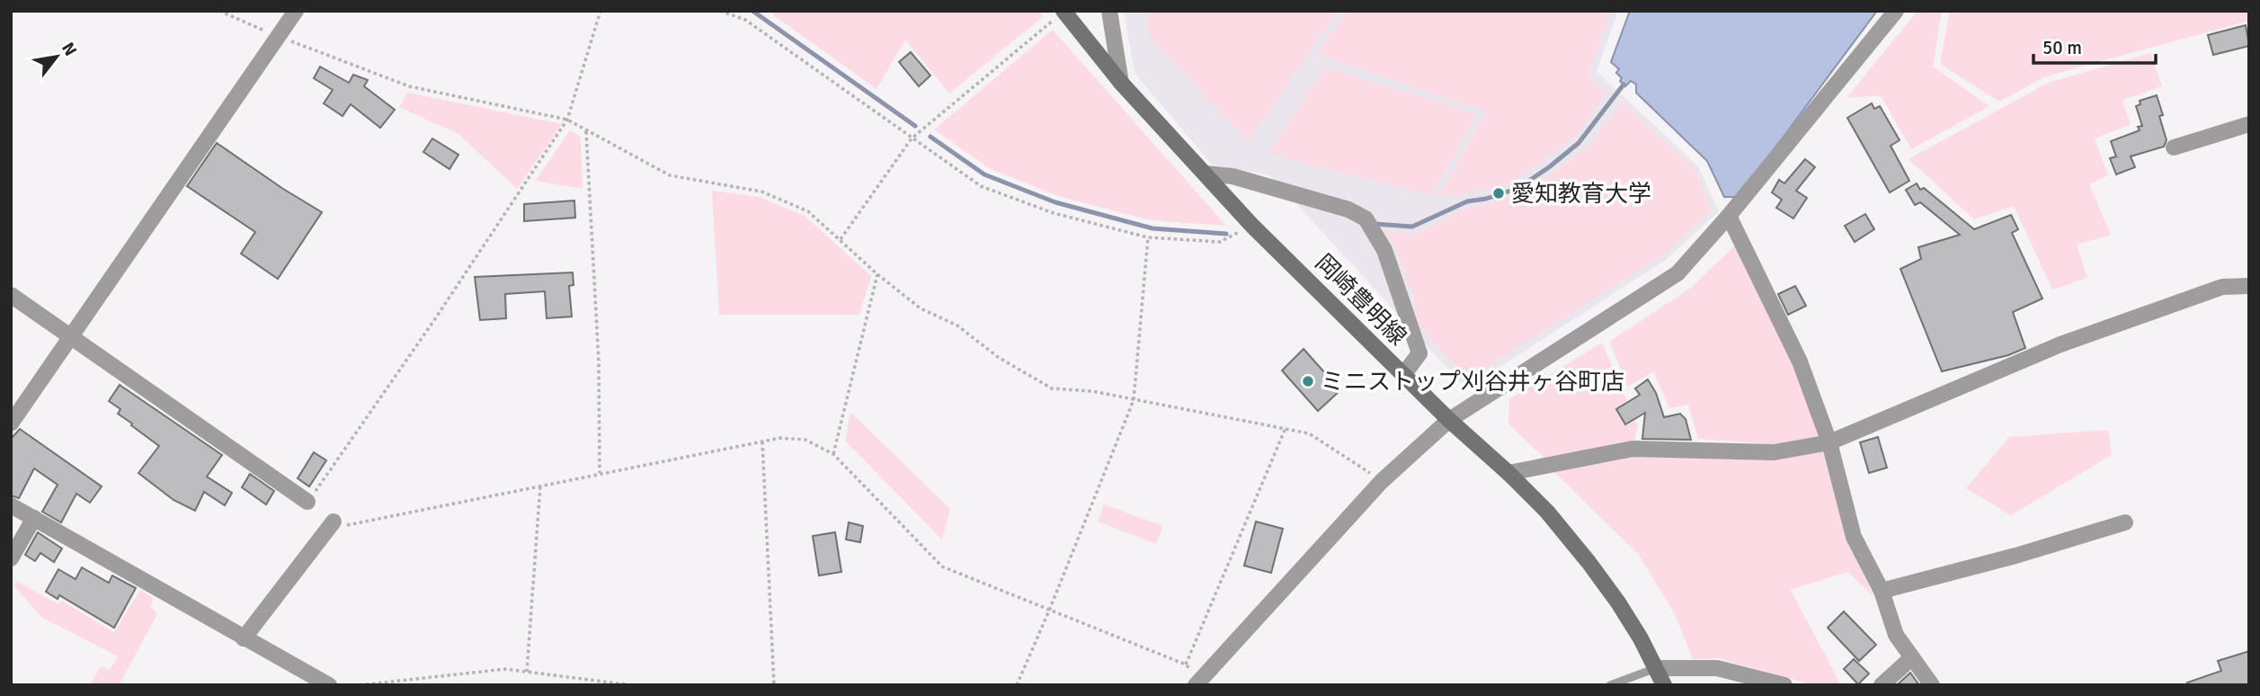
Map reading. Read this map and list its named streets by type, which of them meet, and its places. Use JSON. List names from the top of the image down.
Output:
{
  "streets": {
    "main road": ["岡崎豊明線"]
  },
  "places": ["愛知教育大学", "ミニストップ刈谷井ヶ谷町店"],
  "scale_bar": "50 m",
  "north": "top right"
}
